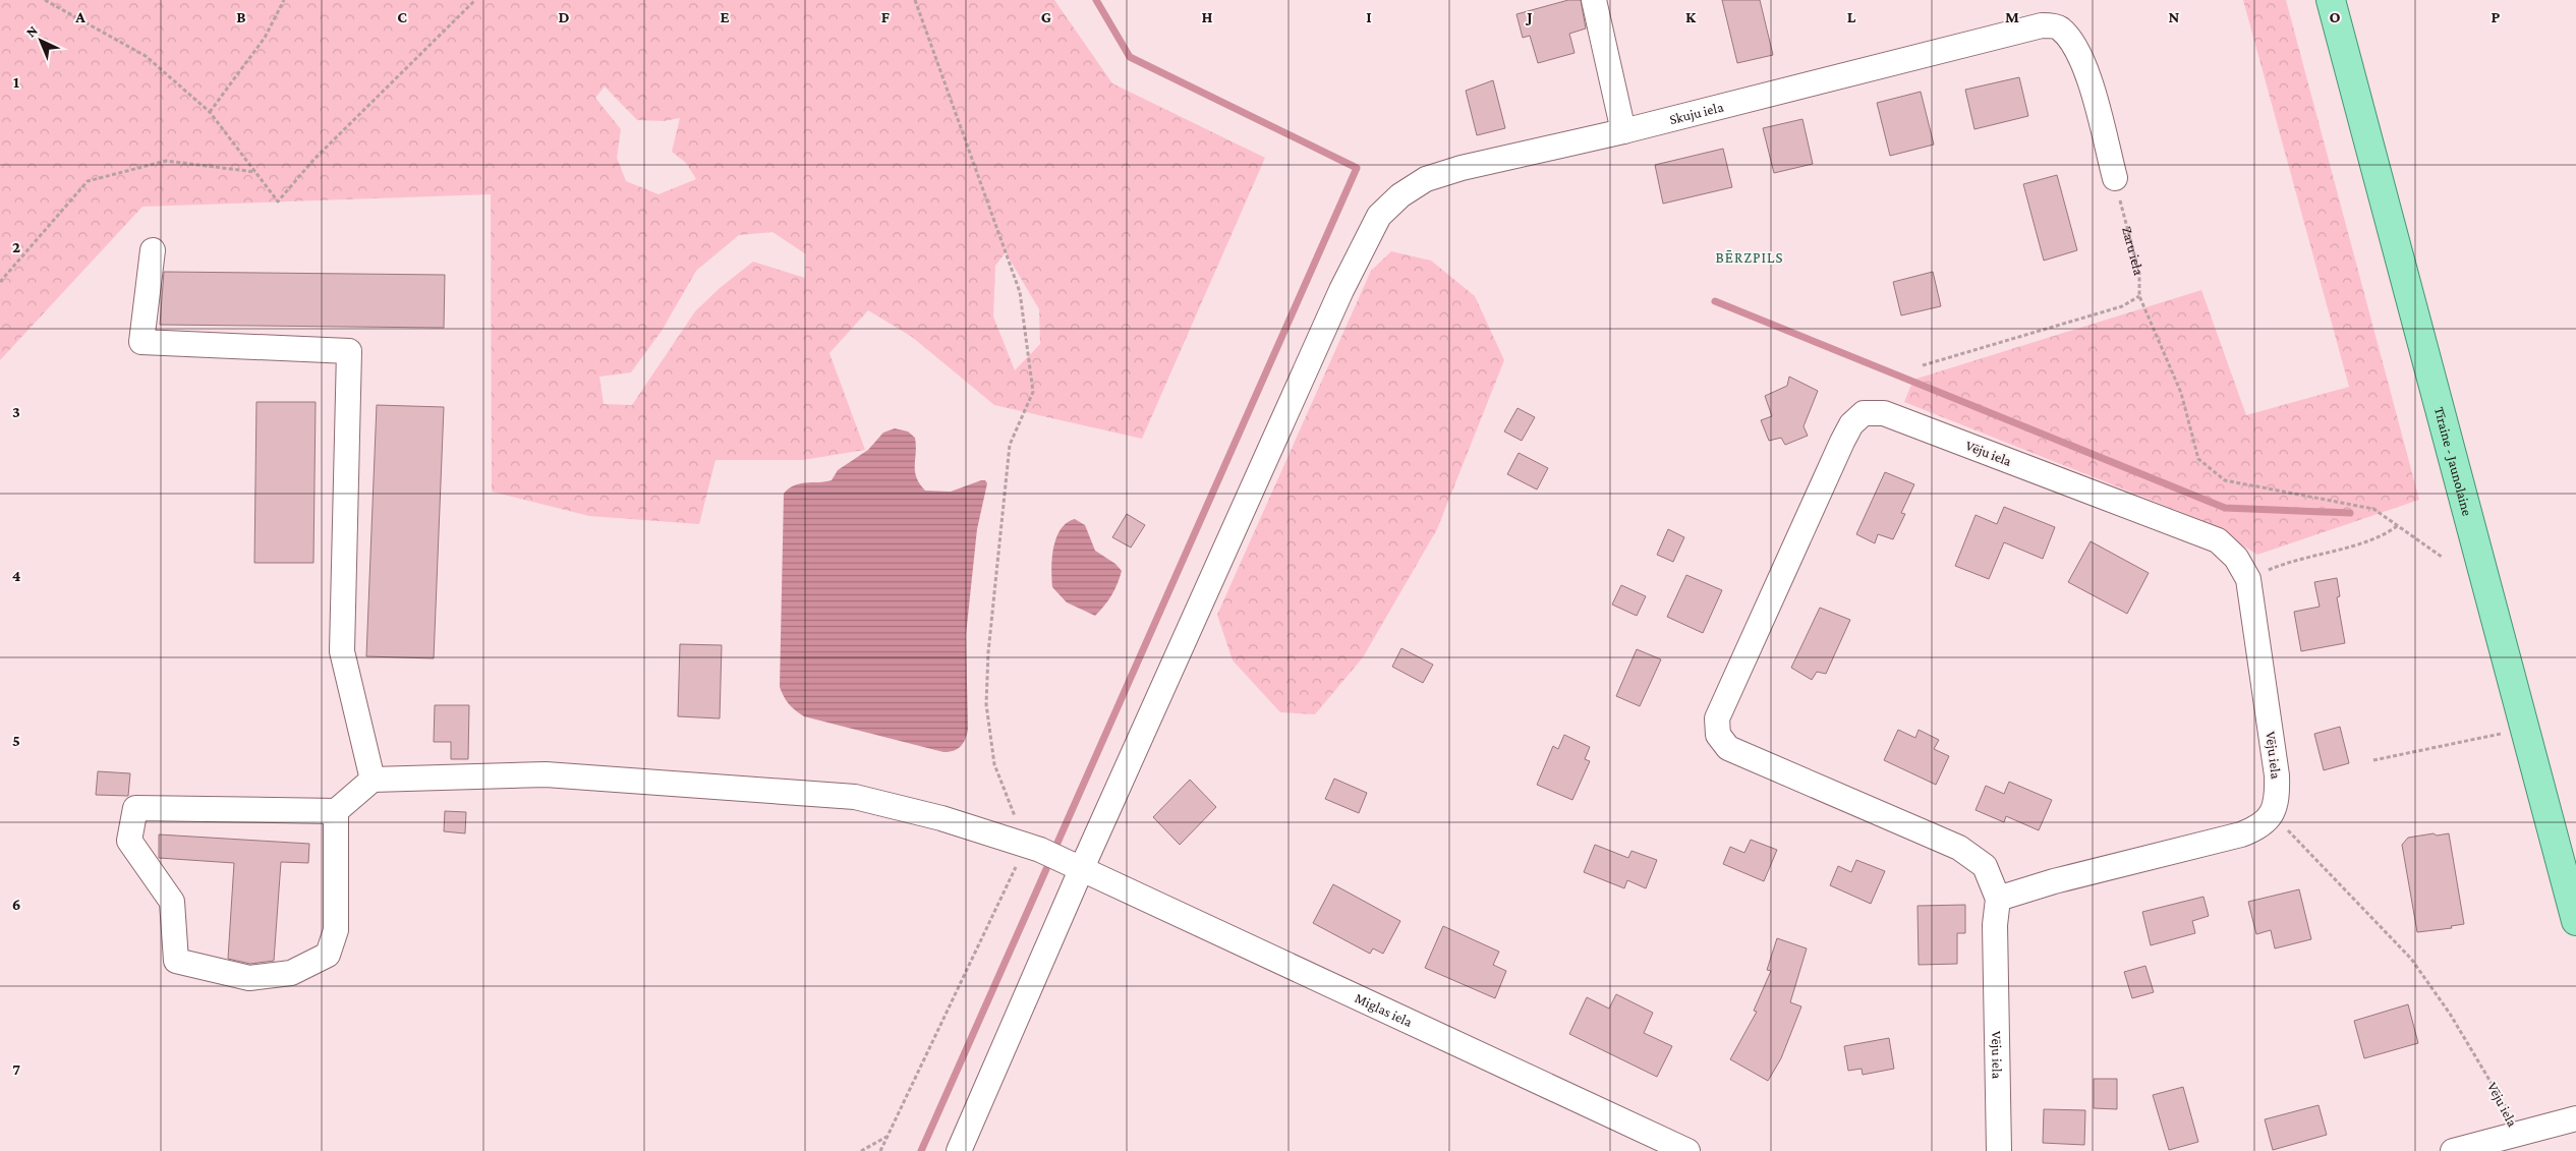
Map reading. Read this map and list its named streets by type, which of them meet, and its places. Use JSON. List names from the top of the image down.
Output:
{
  "streets": {
    "main road": ["Tīraine - Jaunolaine"],
    "street": ["Skuju iela", "Vēju iela", "Miglas iela"],
    "path": ["Zaru iela"]
  },
  "crossings": [
    ["Skuju iela", "Zaru iela"],
    ["Skuju iela", "Miglas iela"]
  ],
  "districts": ["BĒRZPILS"],
  "north": "top left",
  "grid": {
    "columns": [
      "A",
      "B",
      "C",
      "D",
      "E",
      "F",
      "G",
      "H",
      "I",
      "J",
      "K",
      "L",
      "M",
      "N",
      "O",
      "P"
    ],
    "rows": [
      "1",
      "2",
      "3",
      "4",
      "5",
      "6",
      "7"
    ]
  }
}
